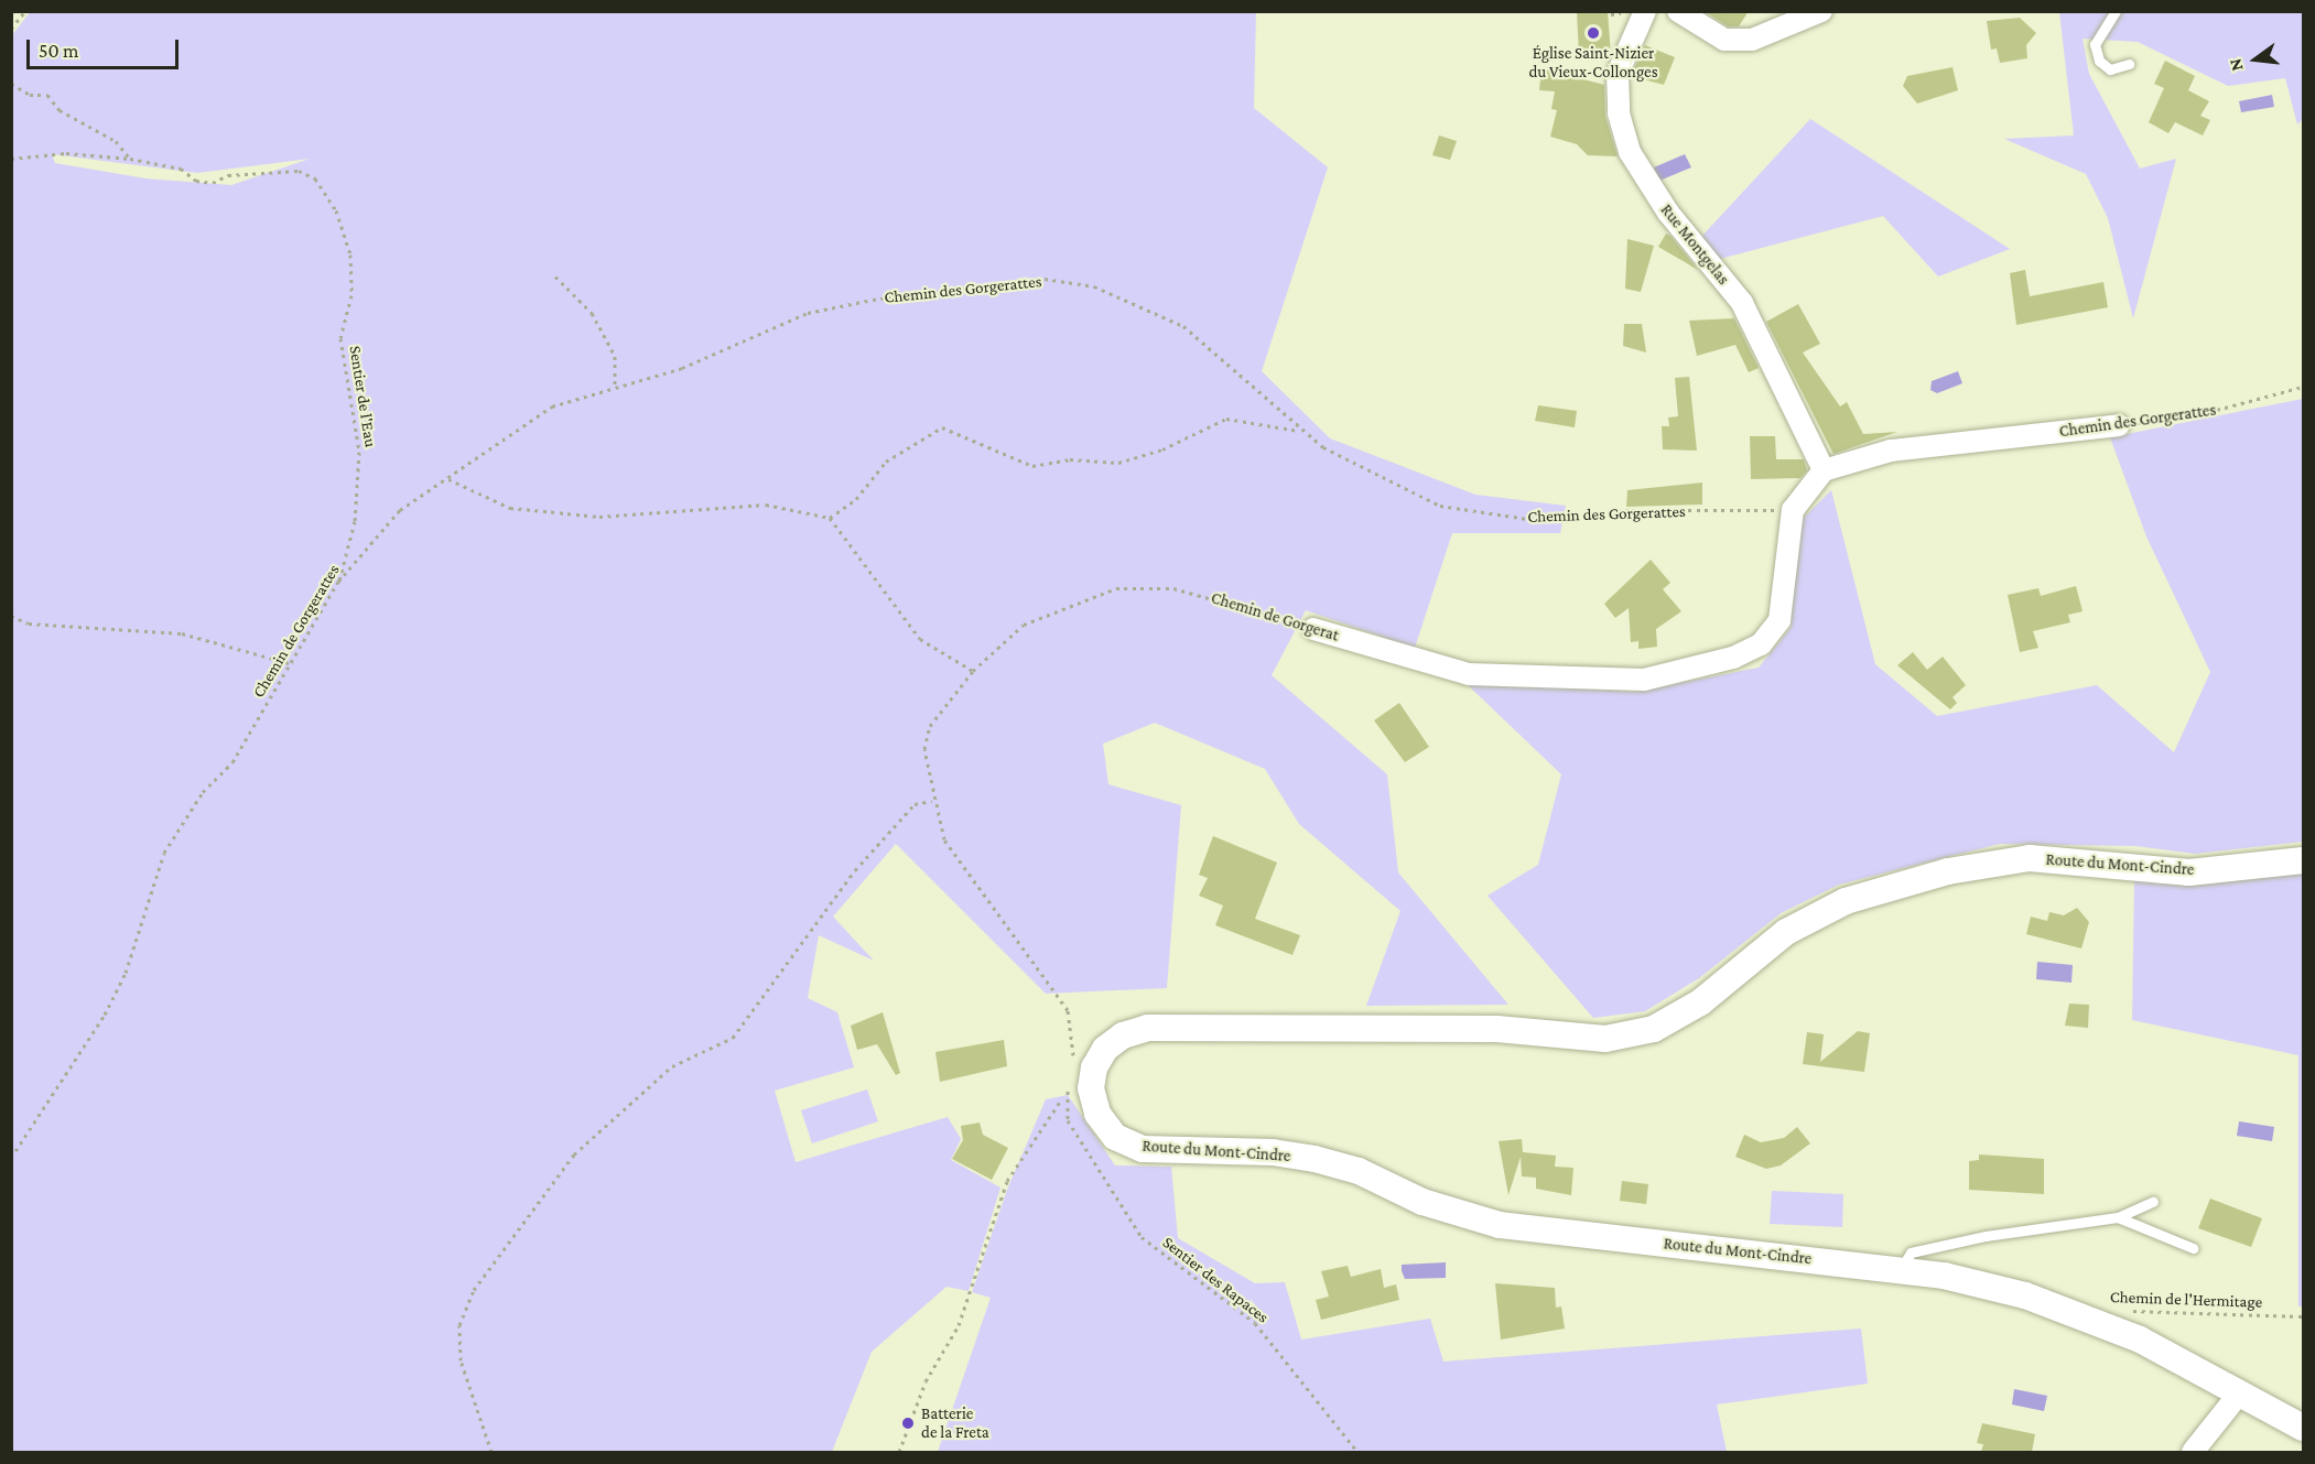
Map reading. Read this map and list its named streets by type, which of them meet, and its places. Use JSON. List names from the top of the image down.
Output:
{
  "streets": {
    "street": [
      "Rue Montgelas",
      "Chemin des Gorgerattes",
      "Chemin de Gorgerat",
      "Route du Mont-Cindre"
    ],
    "path": [
      "Sentier de l'Eau",
      "Chemin de Gorgerattes",
      "Sentier des Rapaces",
      "Chemin de l'Hermitage"
    ]
  },
  "crossings": [
    ["Rue Montgelas", "Chemin des Gorgerattes"],
    ["Chemin des Gorgerattes", "Chemin de Gorgerat"],
    ["Chemin des Gorgerattes", "Chemin de Gorgerattes"],
    ["Sentier de l'Eau", "Chemin de Gorgerattes"]
  ],
  "places": ["Église Saint-Nizier du Vieux-Collonges", "Batterie de la Freta"],
  "scale_bar": "50 m",
  "north": "left"
}
